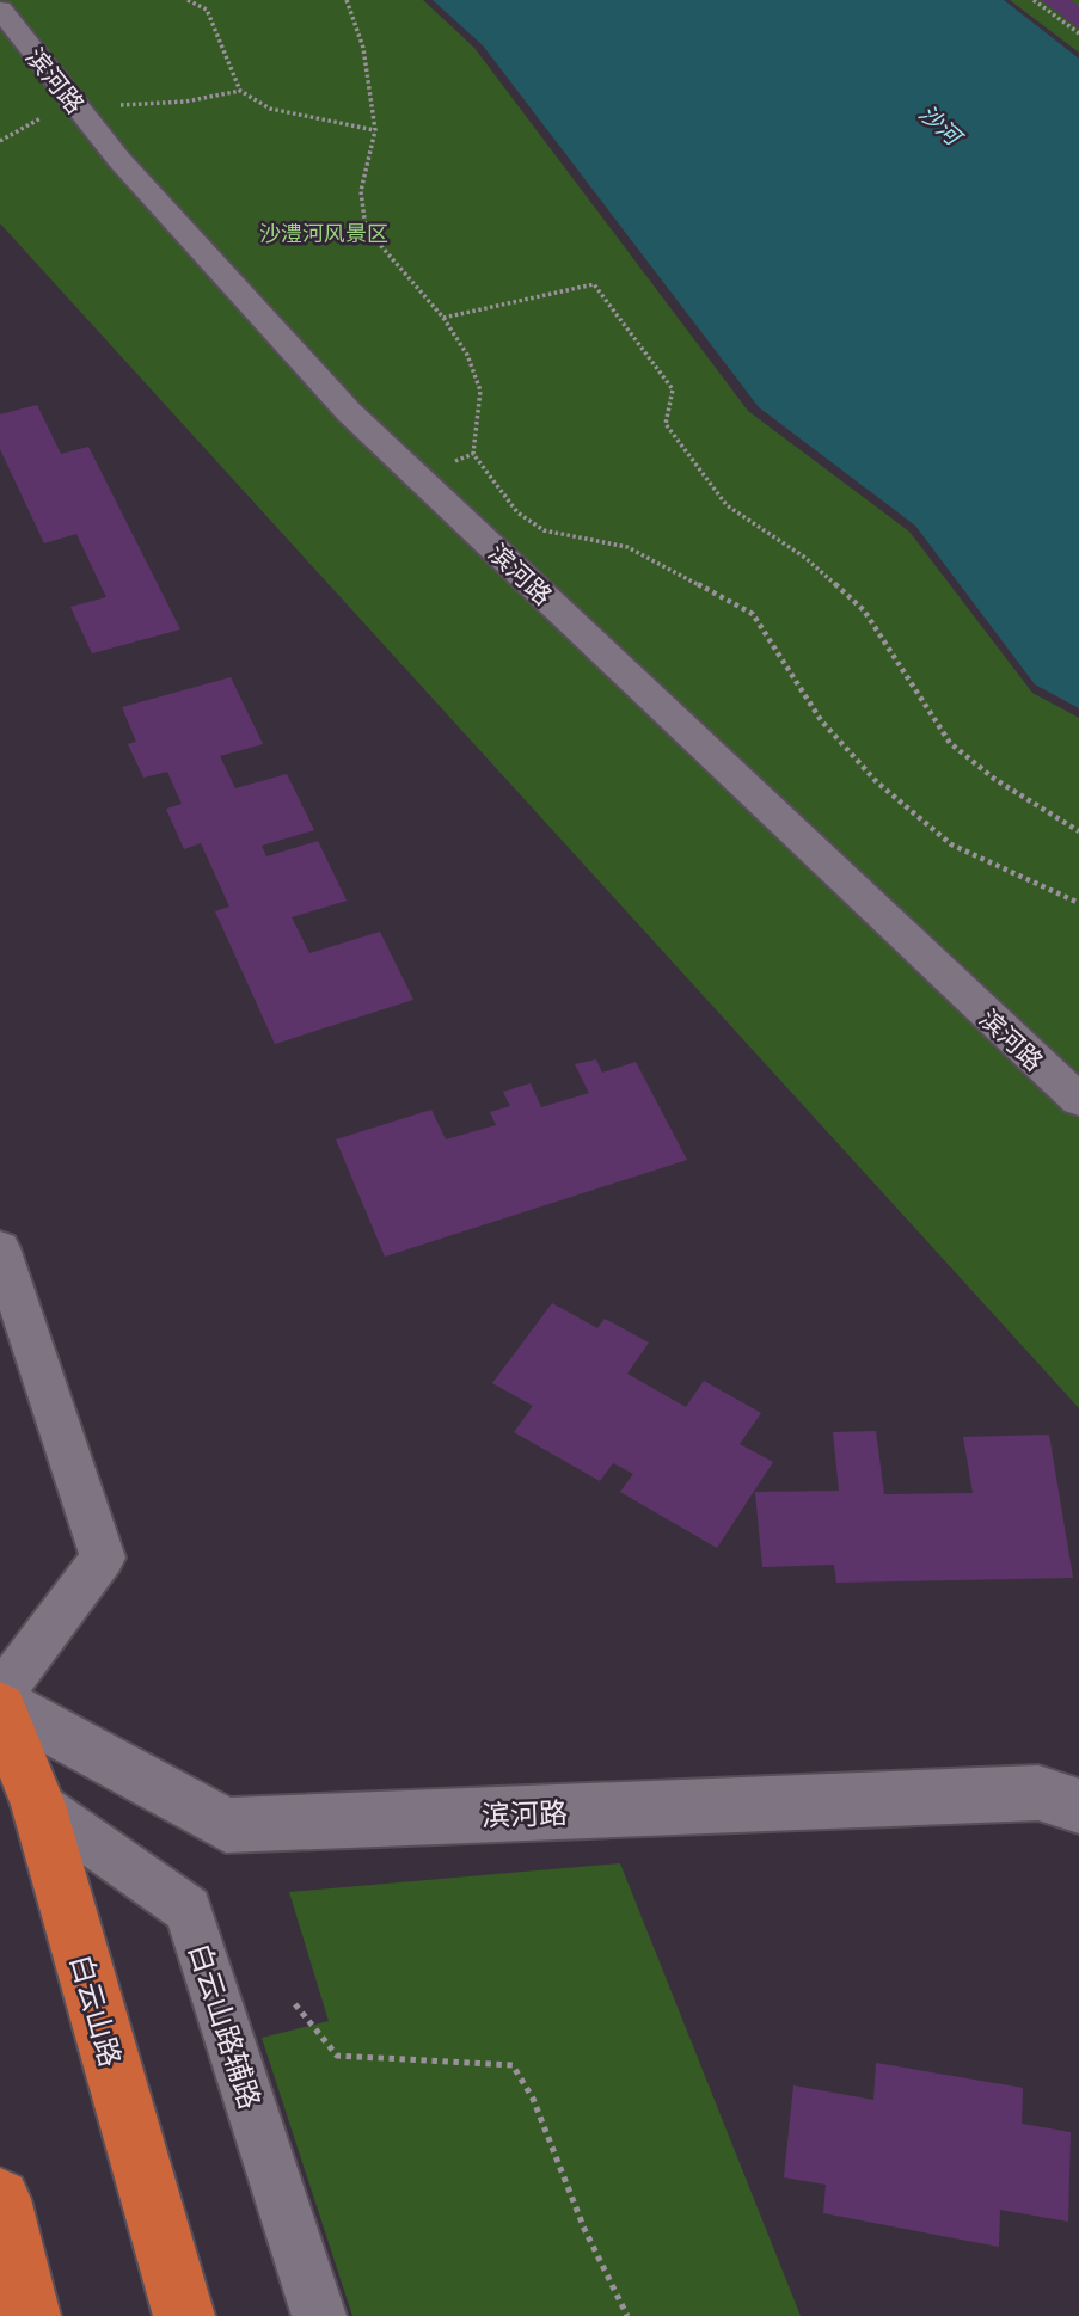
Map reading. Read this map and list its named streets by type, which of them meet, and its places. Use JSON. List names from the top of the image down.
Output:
{
  "streets": {
    "highway": ["白云山路"],
    "street": ["滨河路", "白云山路辅路"]
  },
  "crossings": [
    ["白云山路", "白云山路辅路"]
  ],
  "water": ["沙河"],
  "parks": ["沙澧河风景区"]
}
